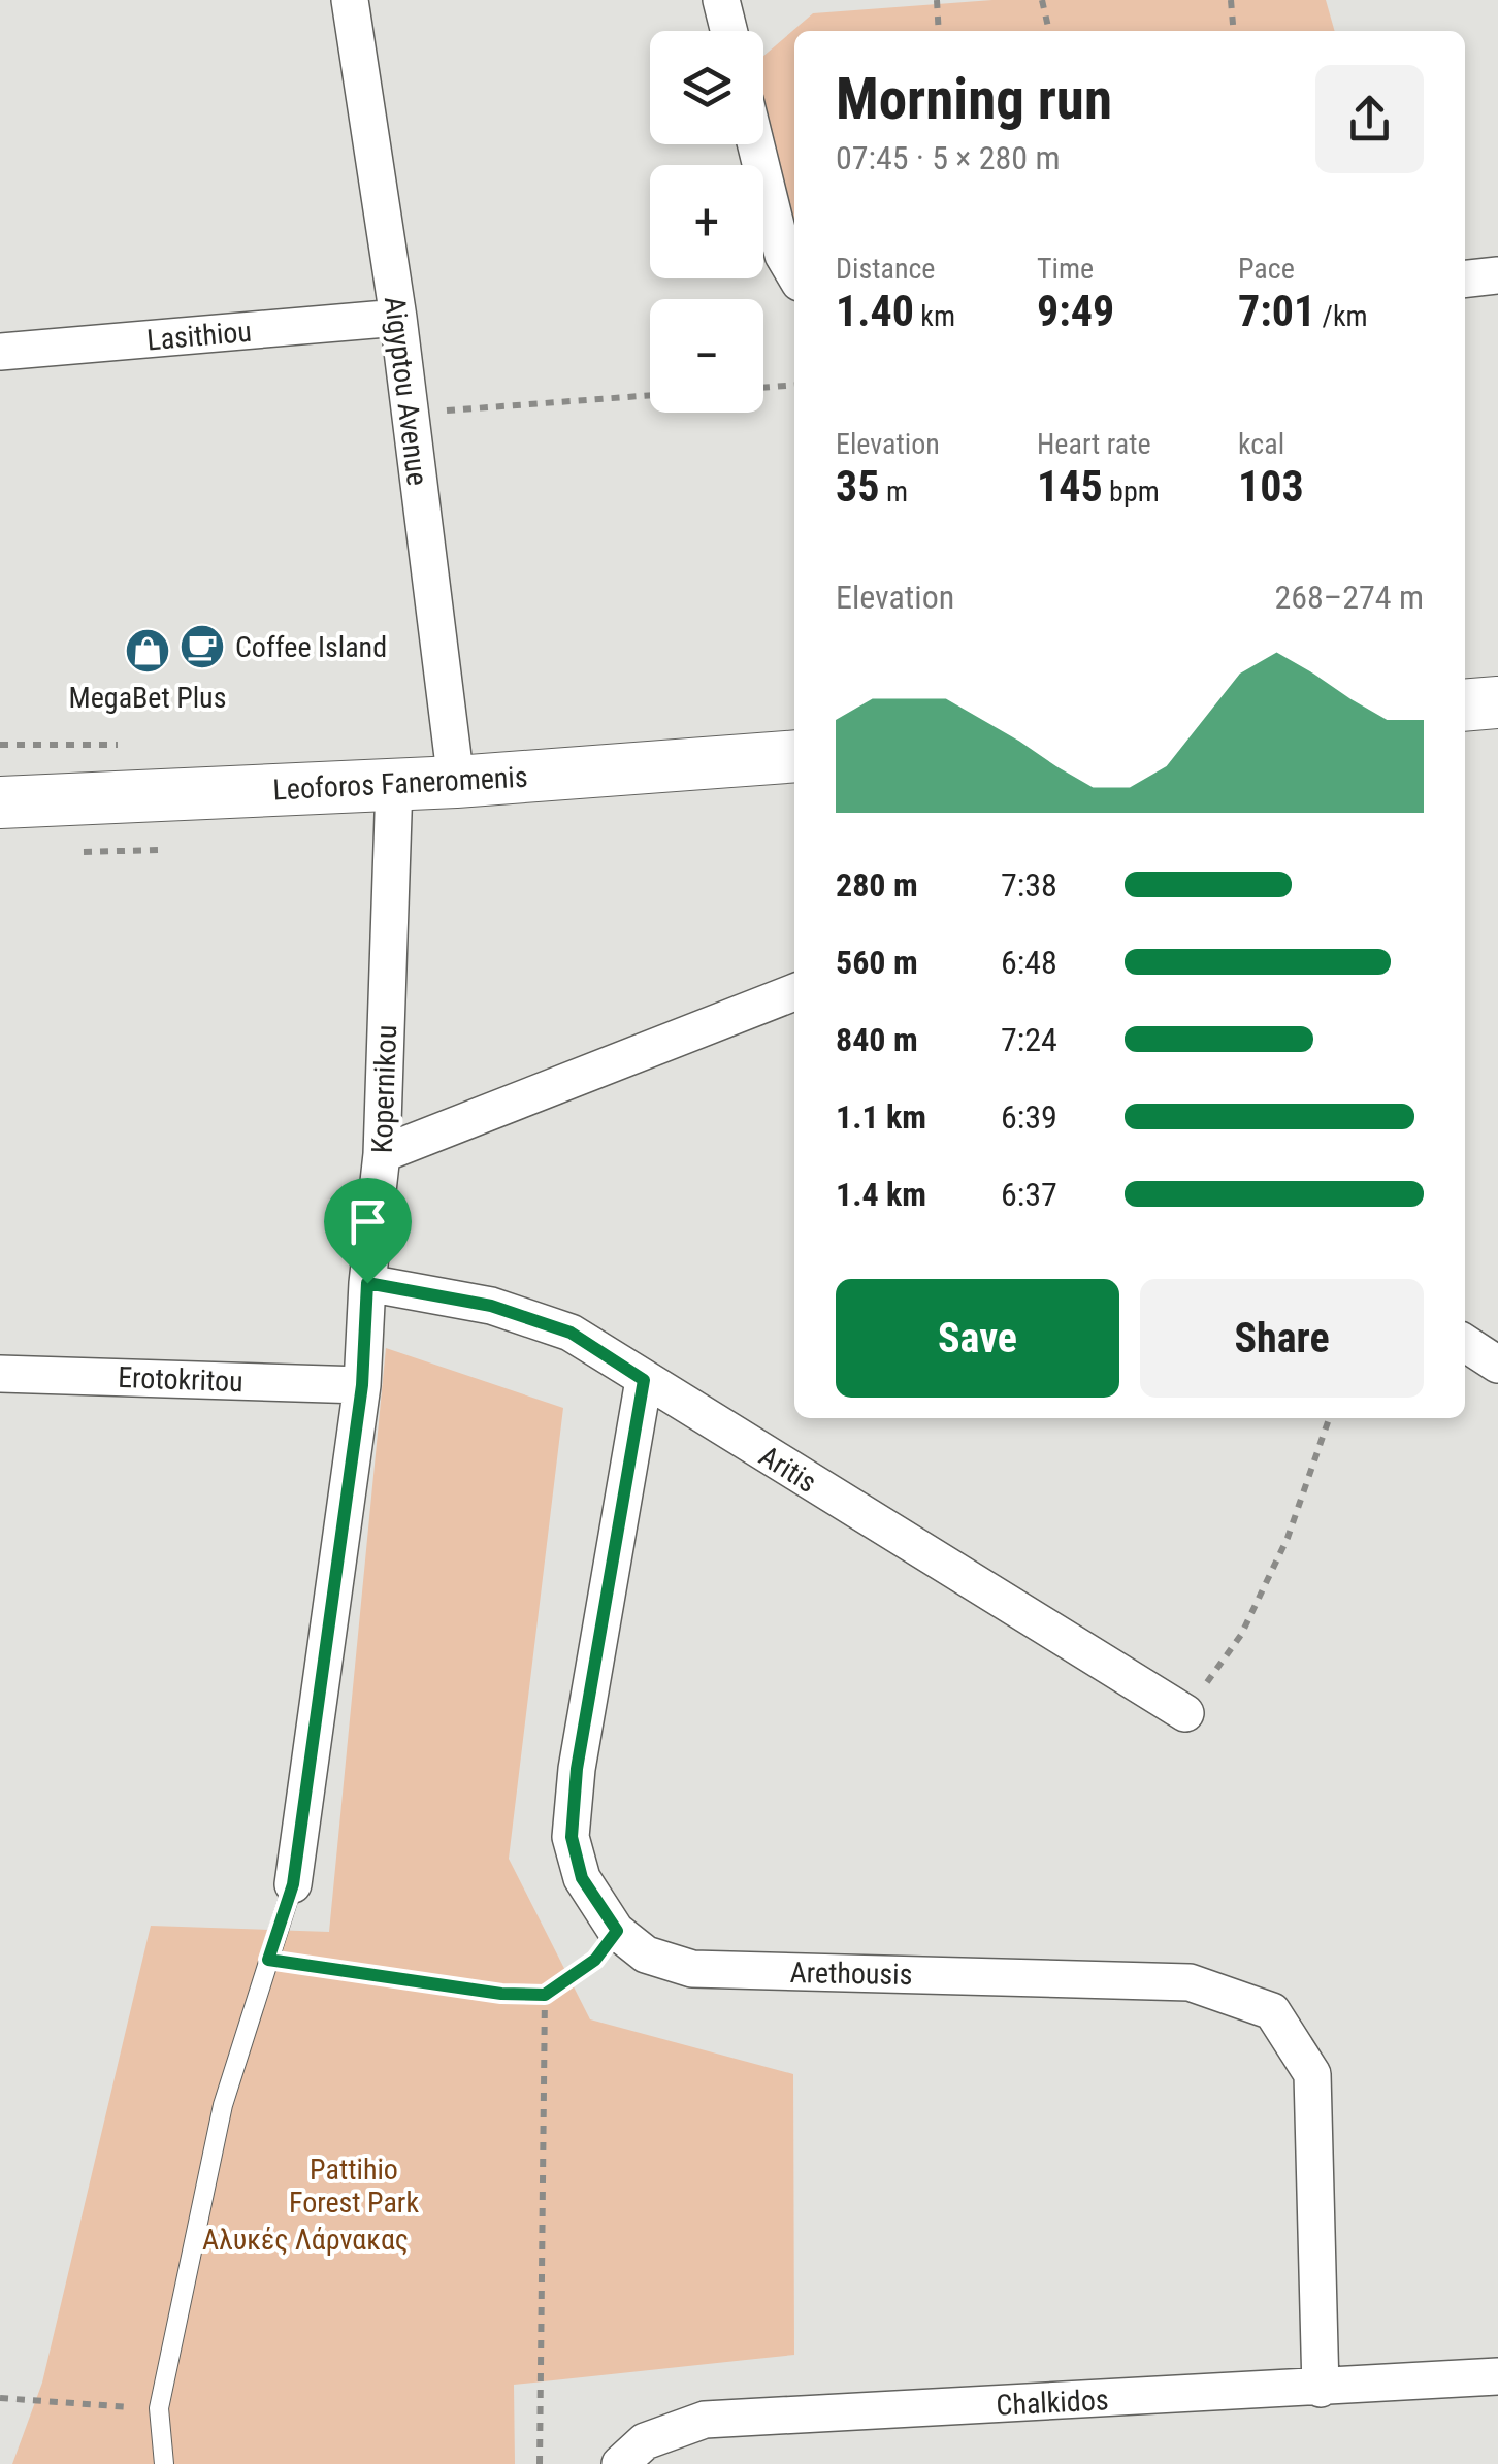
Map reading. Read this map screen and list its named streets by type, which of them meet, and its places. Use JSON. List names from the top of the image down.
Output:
{
  "streets": {
    "main road": ["Leoforos Faneromenis"],
    "street": [
      "Lasithiou",
      "Aigyptou Avenue",
      "Kopernikou",
      "Erotokritou",
      "Aritis",
      "Arethousis",
      "Chalkidos"
    ]
  },
  "crossings": [
    ["Lasithiou", "Aigyptou Avenue"],
    ["Aigyptou Avenue", "Leoforos Faneromenis"],
    ["Leoforos Faneromenis", "Kopernikou"],
    ["Kopernikou", "Erotokritou"],
    ["Kopernikou", "Aritis"],
    ["Aritis", "Arethousis"],
    ["Arethousis", "Chalkidos"]
  ],
  "parks": ["Pattihio Forest Park", "Αλυκές Λάρνακας"],
  "places": {
    "cafe": ["Coffee Island"],
    "shop": ["MegaBet Plus"]
  },
  "page": {
    "map_buttons": ["+", "−"],
    "heading": ["Morning run", "07:45 · 5 × 280 m"],
    "stats": [
      ["Distance", "1.40 km"],
      ["Time", "9:49"],
      ["Pace", "7:01 /km"],
      ["Elevation", "35 m"],
      ["Heart rate", "145 bpm"],
      ["kcal", "103"]
    ],
    "chart": ["Elevation", "268–274 m"],
    "list": [
      {
        "name": "280 m",
        "note": "7:38"
      },
      {
        "name": "560 m",
        "note": "6:48"
      },
      {
        "name": "840 m",
        "note": "7:24"
      },
      {
        "name": "1.1 km",
        "note": "6:39"
      },
      {
        "name": "1.4 km",
        "note": "6:37"
      }
    ],
    "buttons": ["Save", "Share"]
  }
}
